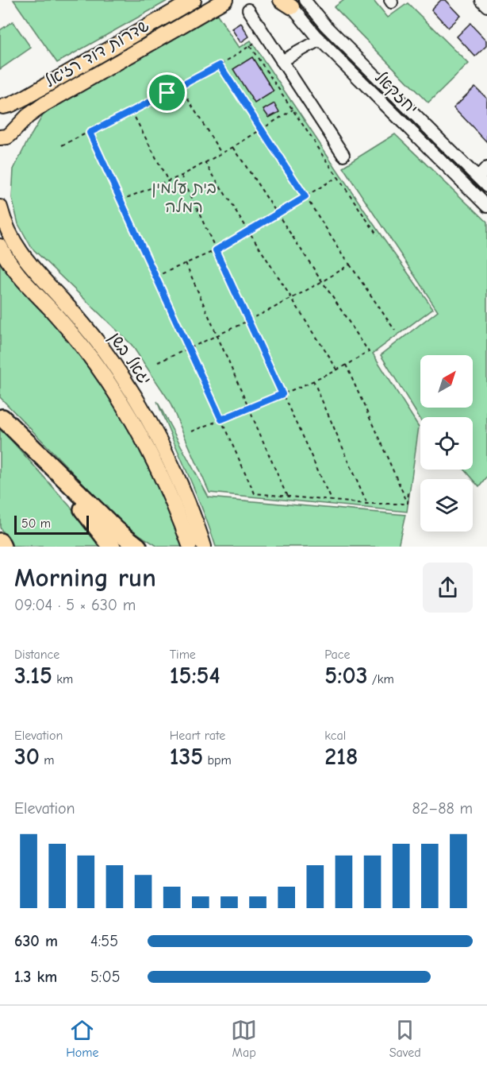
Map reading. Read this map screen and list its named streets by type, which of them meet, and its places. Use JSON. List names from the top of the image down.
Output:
{
  "streets": {
    "main road": ["שדרות דוד רזיאל", "יגאל בשן"],
    "street": ["יחזקאל"]
  },
  "parks": ["בית עלמין רמלה"],
  "scale_bar": "50 m",
  "north": "top right",
  "page": {
    "scale": "50 m",
    "heading": ["Morning run", "09:04 · 5 × 630 m"],
    "stats": [
      ["Distance", "3.15 km"],
      ["Time", "15:54"],
      ["Pace", "5:03 /km"],
      ["Elevation", "30 m"],
      ["Heart rate", "135 bpm"],
      ["kcal", "218"]
    ],
    "chart": ["Elevation", "82–88 m"],
    "list": [
      {
        "name": "630 m",
        "note": "4:55"
      },
      {
        "name": "1.3 km",
        "note": "5:05"
      }
    ],
    "tabs": ["Home", "Map", "Saved"]
  }
}
